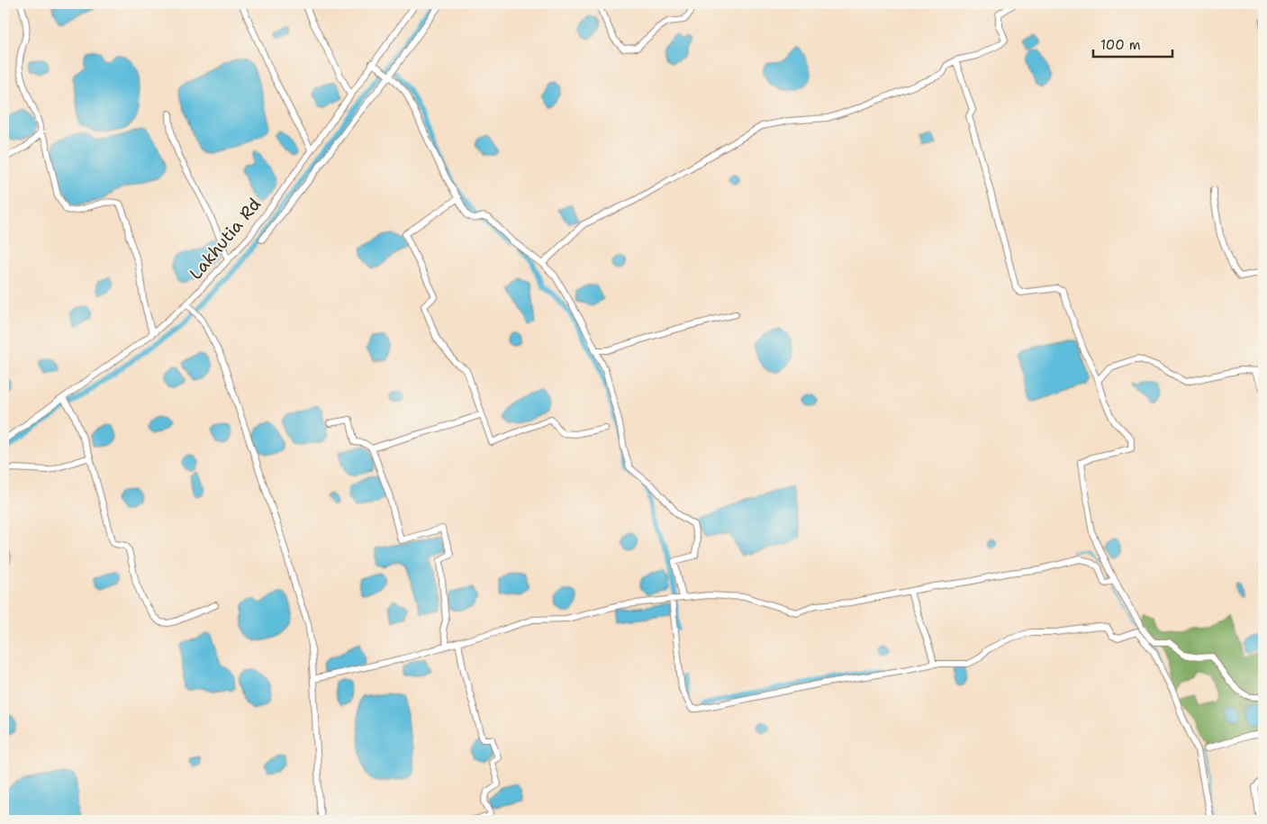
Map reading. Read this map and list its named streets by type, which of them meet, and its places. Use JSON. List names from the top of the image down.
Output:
{
  "streets": {
    "street": ["Lakhutia Rd"]
  },
  "scale_bar": "100 m"
}
